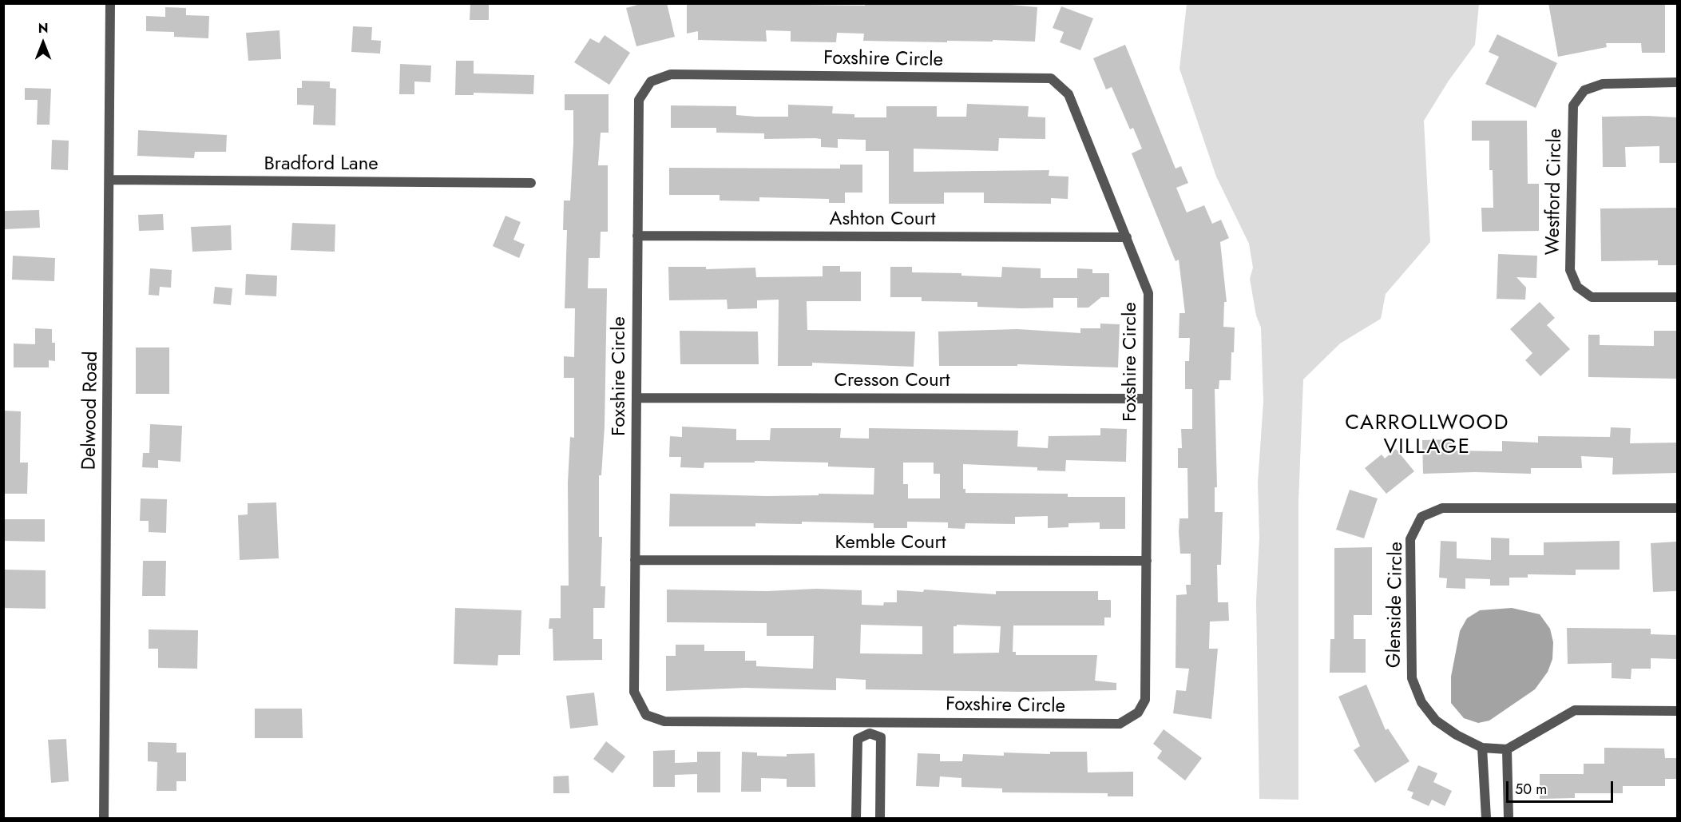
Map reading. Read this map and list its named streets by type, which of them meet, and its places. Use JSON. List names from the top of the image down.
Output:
{
  "streets": {
    "street": [
      "Foxshire Circle",
      "Bradford Lane",
      "Westford Circle",
      "Ashton Court",
      "Cresson Court",
      "Delwood Road",
      "Kemble Court",
      "Glenside Circle"
    ]
  },
  "crossings": [
    ["Foxshire Circle", "Ashton Court"],
    ["Foxshire Circle", "Cresson Court"],
    ["Foxshire Circle", "Kemble Court"],
    ["Bradford Lane", "Delwood Road"]
  ],
  "districts": ["CARROLLWOOD VILLAGE"],
  "scale_bar": "50 m",
  "north": "top"
}
